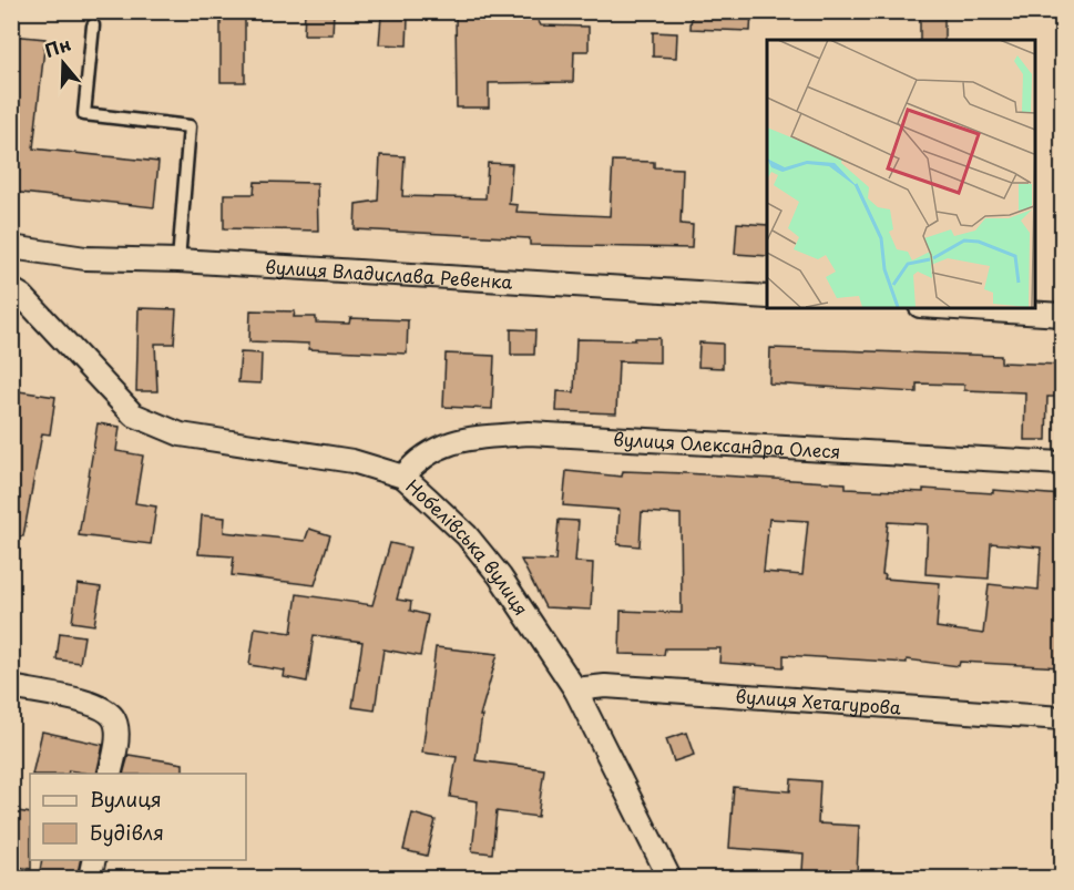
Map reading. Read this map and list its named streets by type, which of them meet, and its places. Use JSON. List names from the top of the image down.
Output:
{
  "streets": {
    "street": [
      "вулиця Владислава Ревенка",
      "вулиця Олександра Олеся",
      "Нобелівська вулиця",
      "вулиця Хетагурова"
    ]
  },
  "crossings": [
    ["вулиця Олександра Олеся", "Нобелівська вулиця"],
    ["Нобелівська вулиця", "вулиця Хетагурова"]
  ],
  "legend": ["Вулиця", "Будівля"],
  "north": "top"
}
